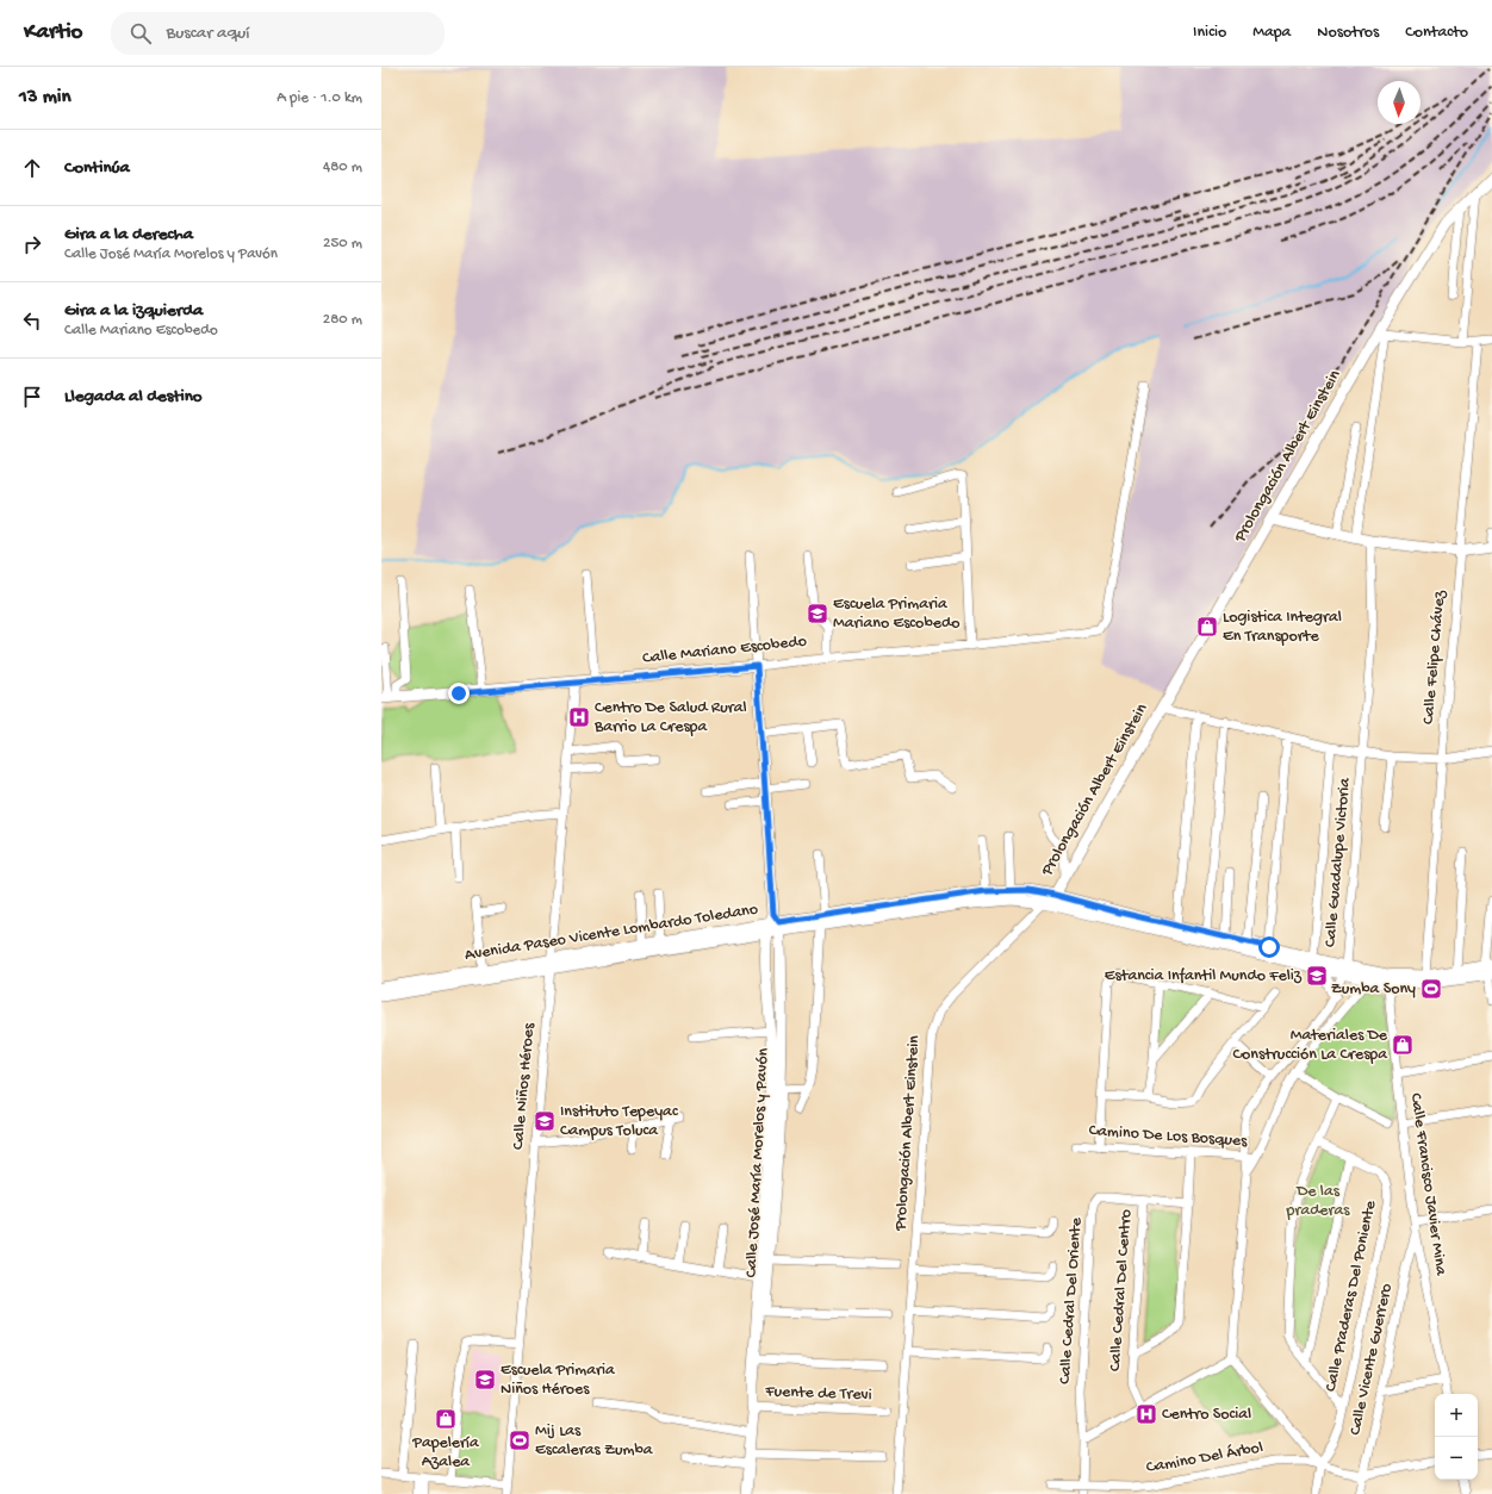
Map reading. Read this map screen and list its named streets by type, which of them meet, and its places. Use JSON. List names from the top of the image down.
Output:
{
  "streets": {
    "main road": [
      "Prolongación Albert Einstein",
      "Calle Mariano Escobedo",
      "Avenida Paseo Vicente Lombardo Toledano",
      "Calle José María Morelos y Pavón"
    ],
    "street": [
      "Calle Felipe Chávez",
      "Calle Guadalupe Victoria",
      "Calle Niños Héroes",
      "Camino De Los Bosques",
      "Calle Francisco Javier Mina",
      "Calle Cedral Del Centro",
      "Calle Praderas Del Poniente",
      "Calle Cedral Del Oriente",
      "Calle Vicente Guerrero",
      "Fuente de Trevi",
      "Camino Del Árbol"
    ]
  },
  "crossings": [
    ["Prolongación Albert Einstein", "Avenida Paseo Vicente Lombardo Toledano"],
    ["Calle Mariano Escobedo", "Calle Niños Héroes"],
    ["Calle Mariano Escobedo", "Calle José María Morelos y Pavón"],
    ["Calle Felipe Chávez", "Avenida Paseo Vicente Lombardo Toledano"],
    ["Calle Guadalupe Victoria", "Avenida Paseo Vicente Lombardo Toledano"],
    ["Calle Guadalupe Victoria", "Camino De Los Bosques"],
    ["Avenida Paseo Vicente Lombardo Toledano", "Calle Niños Héroes"],
    ["Avenida Paseo Vicente Lombardo Toledano", "Calle José María Morelos y Pavón"],
    ["Avenida Paseo Vicente Lombardo Toledano", "Calle Francisco Javier Mina"],
    ["Calle José María Morelos y Pavón", "Fuente de Trevi"],
    ["Calle Francisco Javier Mina", "Calle Vicente Guerrero"],
    ["Calle Cedral Del Centro", "Calle Cedral Del Oriente"],
    ["Calle Praderas Del Poniente", "Camino Del Árbol"],
    ["Calle Vicente Guerrero", "Camino Del Árbol"]
  ],
  "parks": ["De las praderas"],
  "places": {
    "school or university": [
      "Escuela Primaria Mariano Escobedo",
      "Estancia Infantil Mundo Feliz",
      "Instituto Tepeyac Campus Toluca",
      "Escuela Primaria Niños Héroes"
    ],
    "shop": ["Logistica Integral En Transporte", "Materiales De Construcción La Crespa", "Papelería Azalea"],
    "hospital": ["Centro De Salud Rural Barrio La Crespa", "Centro Social"],
    "sports": ["Zumba Sony", "Mij Las Escaleras Zumba"]
  },
  "north": "bottom",
  "page": {
    "header": "Kartio",
    "search": "Buscar aquí",
    "nav": [
      "Inicio",
      "Mapa",
      "Nosotros",
      "Contacto"
    ],
    "heading": ["13 min", "A pie · 1.0 km"],
    "list": [
      ["Continúa", "480 m"],
      ["Gira a la derecha", "Calle José María Morelos y Pavón", "250 m"],
      ["Gira a la izquierda", "Calle Mariano Escobedo", "280 m"],
      "Llegada al destino"
    ],
    "map_buttons": ["+", "−"]
  }
}
